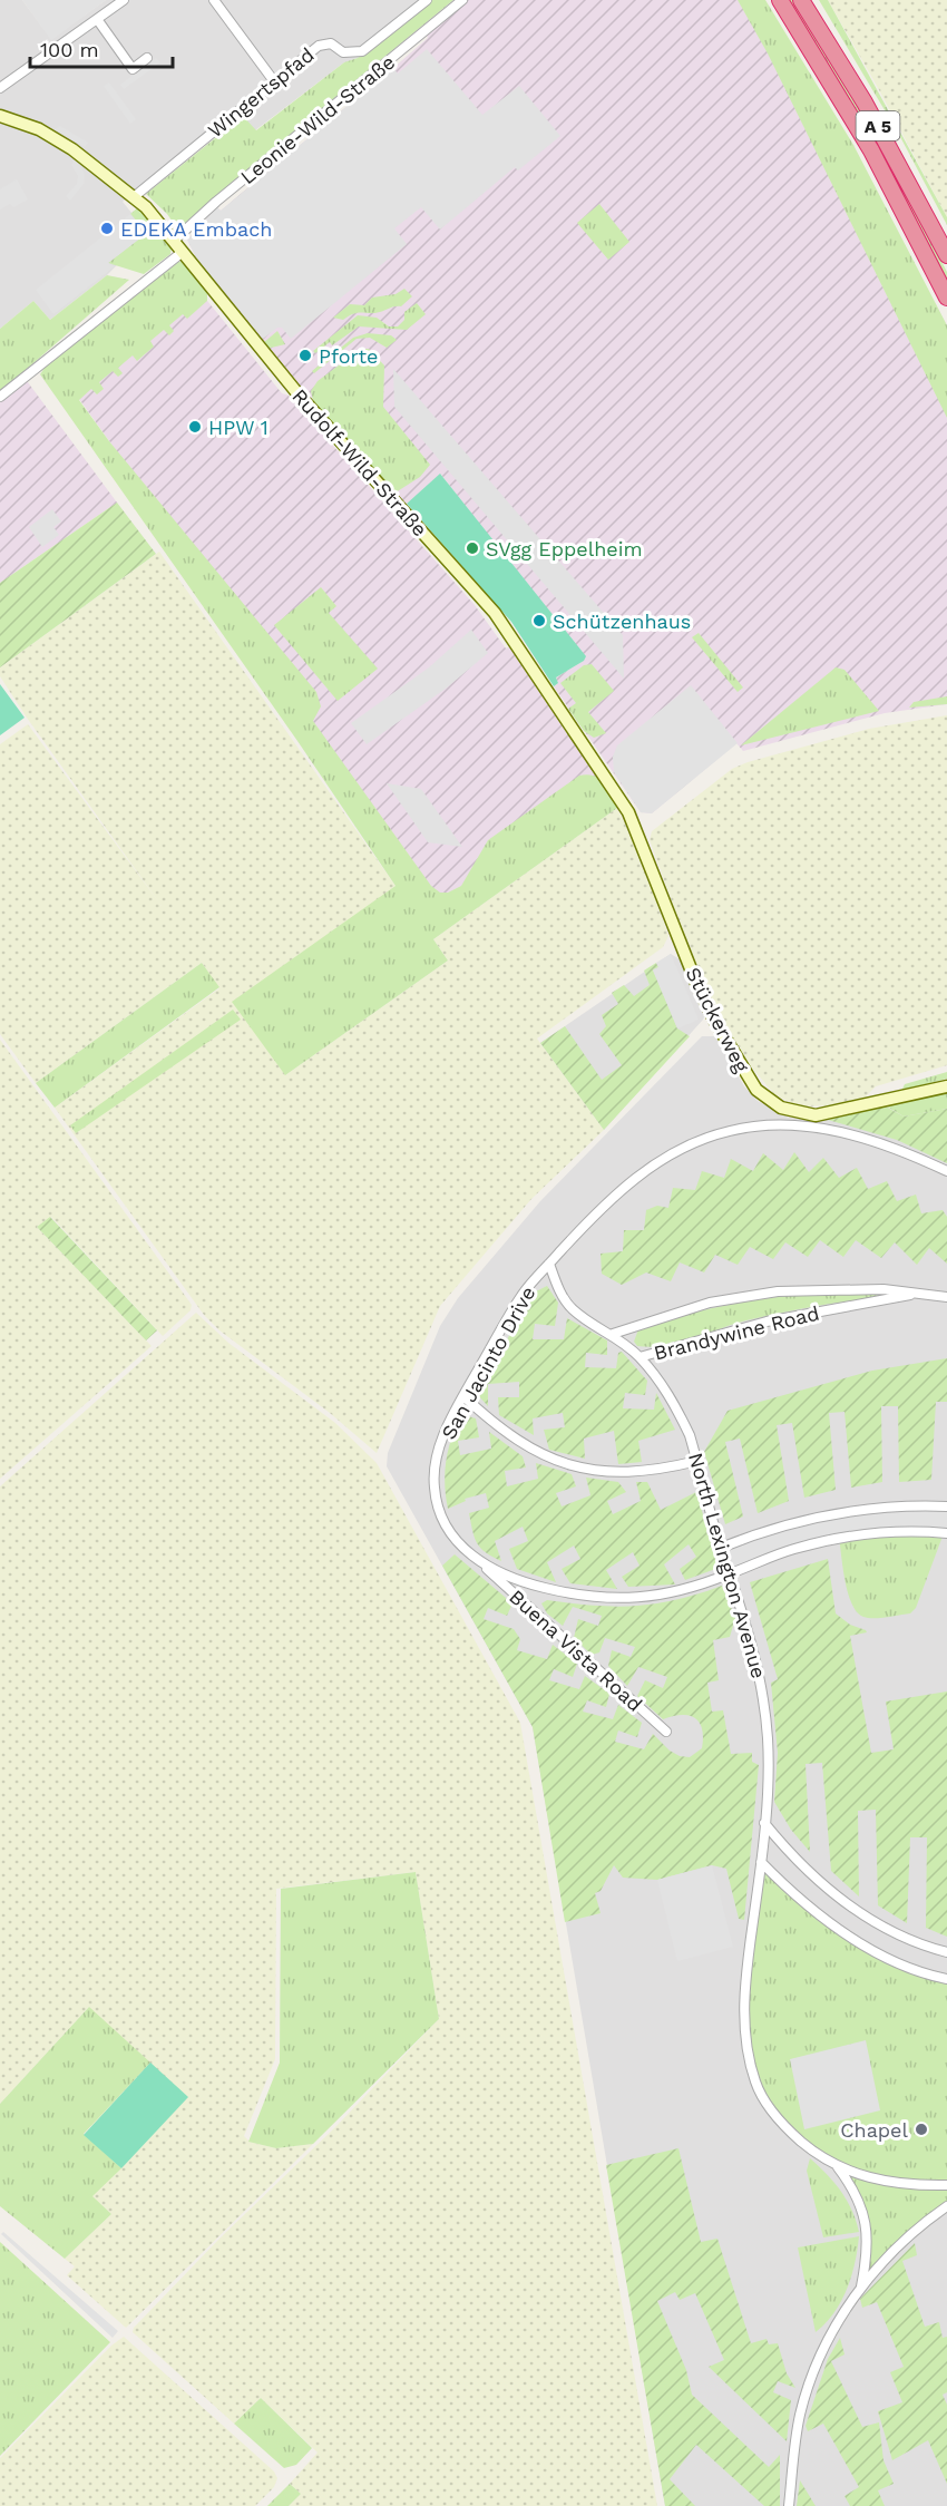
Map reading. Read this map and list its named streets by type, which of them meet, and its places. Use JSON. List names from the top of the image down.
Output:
{
  "streets": {
    "highway": ["A 5"],
    "street": [
      "Wingertspfad",
      "Leonie-Wild-Straße",
      "Rudolf-Wild-Straße",
      "Stückerweg",
      "Brandywine Road",
      "San Jacinto Drive",
      "North Lexington Avenue",
      "Buena Vista Road"
    ]
  },
  "crossings": [
    ["Wingertspfad", "Rudolf-Wild-Straße"],
    ["Leonie-Wild-Straße", "Rudolf-Wild-Straße"],
    ["Rudolf-Wild-Straße", "Stückerweg"],
    ["Brandywine Road", "North Lexington Avenue"],
    ["San Jacinto Drive", "North Lexington Avenue"],
    ["San Jacinto Drive", "Buena Vista Road"]
  ],
  "places": [
    "EDEKA Embach",
    "Pforte",
    "HPW 1",
    "SVgg Eppelheim",
    "Schützenhaus",
    "Chapel"
  ],
  "scale_bar": "100 m"
}
